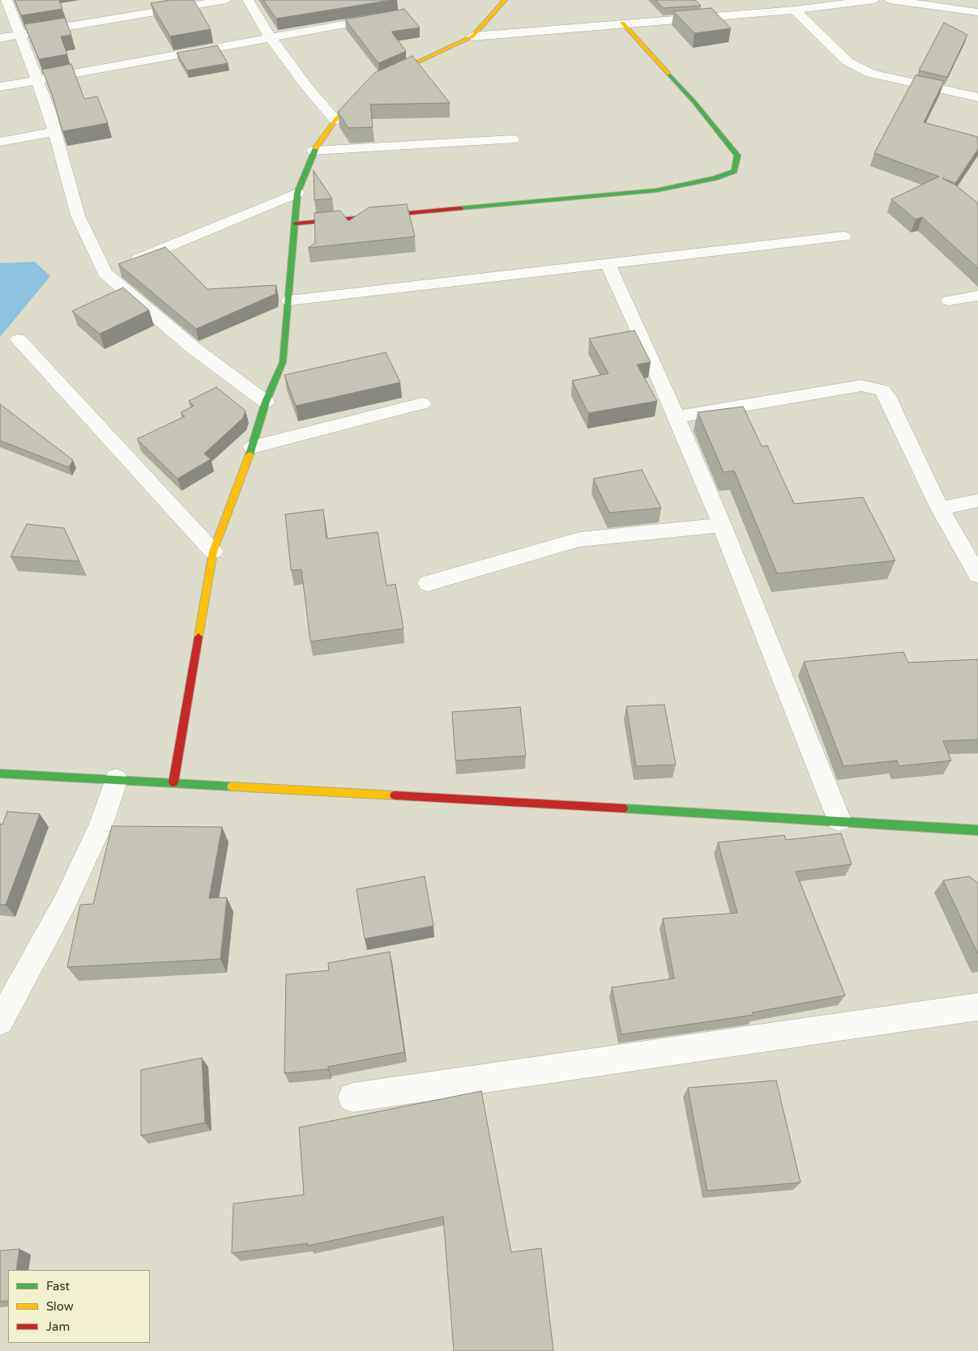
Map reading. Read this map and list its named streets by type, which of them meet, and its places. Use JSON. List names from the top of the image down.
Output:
{
  "legend": ["Fast", "Slow", "Jam"]
}
